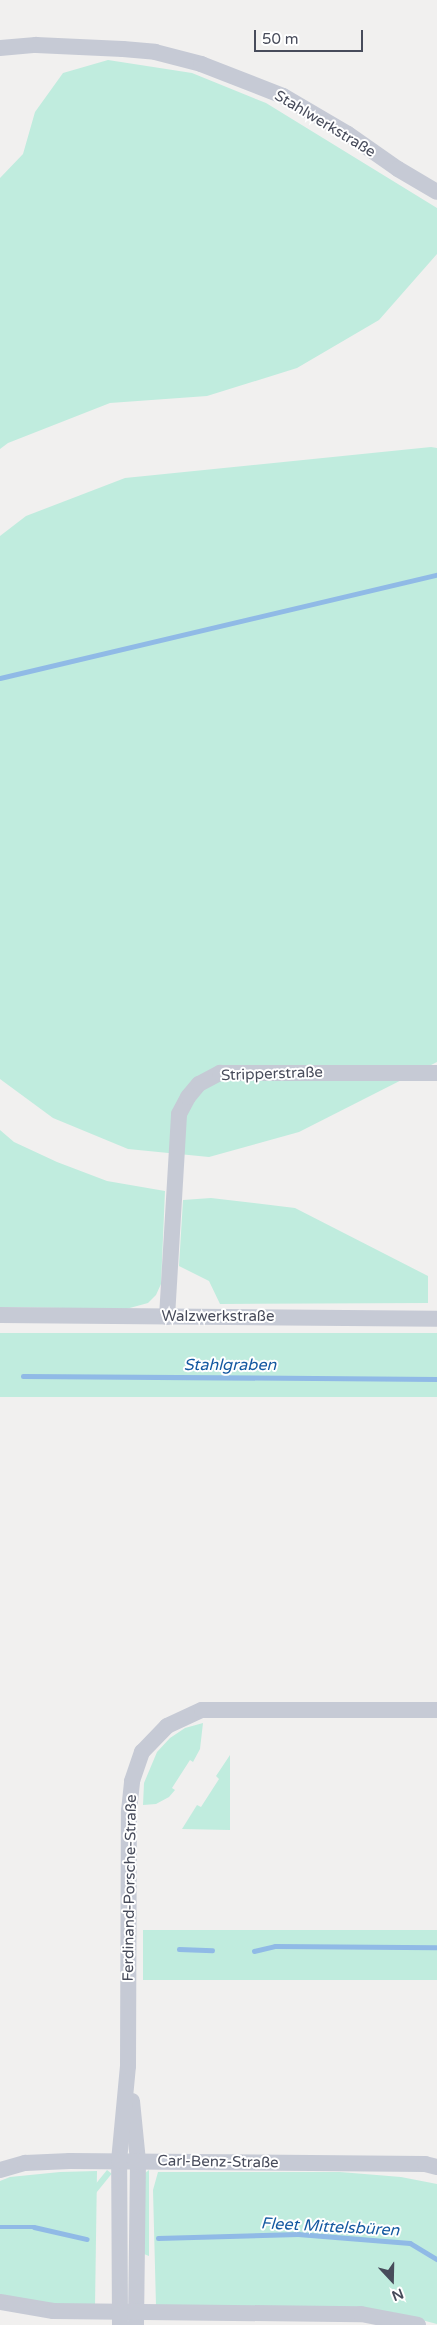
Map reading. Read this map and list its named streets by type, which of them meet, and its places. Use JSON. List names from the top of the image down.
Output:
{
  "streets": {
    "street": [
      "Stahlwerkstraße",
      "Stripperstraße",
      "Walzwerkstraße",
      "Ferdinand-Porsche-Straße",
      "Carl-Benz-Straße"
    ]
  },
  "crossings": [
    ["Stripperstraße", "Walzwerkstraße"],
    ["Ferdinand-Porsche-Straße", "Carl-Benz-Straße"]
  ],
  "water": ["Stahlgraben", "Fleet Mittelsbüren"],
  "scale_bar": "50 m",
  "north": "bottom"
}
